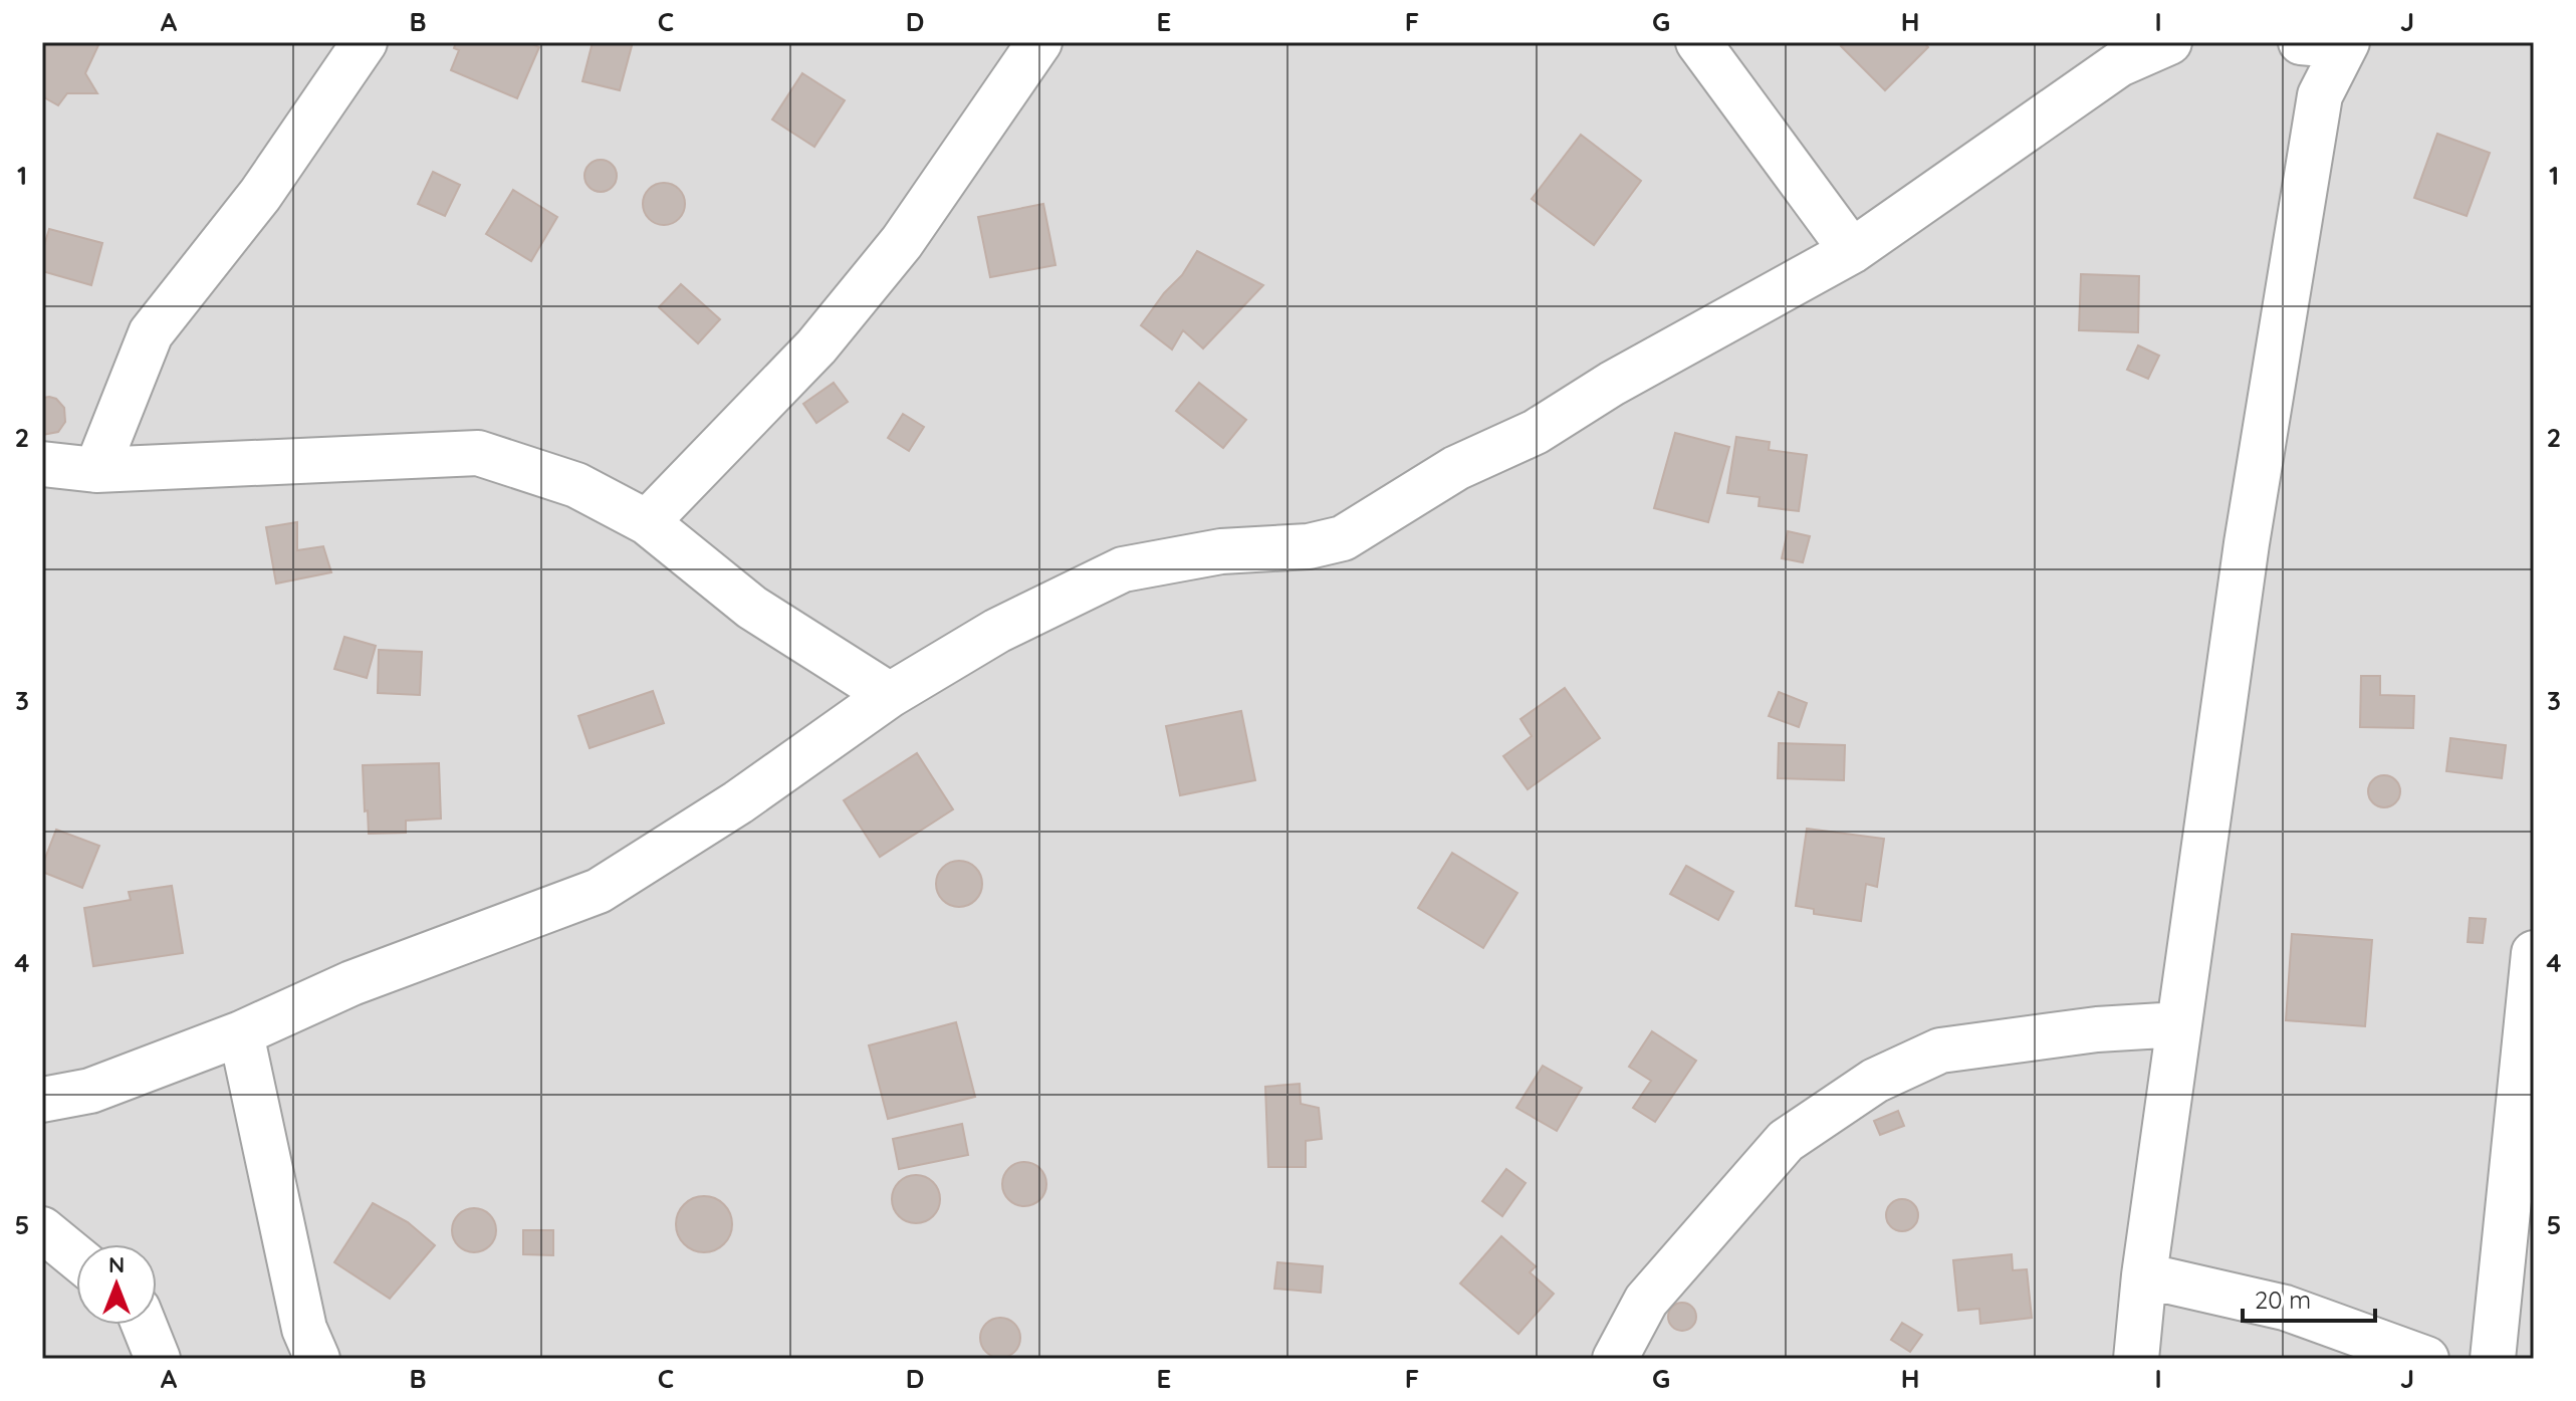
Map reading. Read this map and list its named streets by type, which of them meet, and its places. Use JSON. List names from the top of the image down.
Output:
{
  "scale_bar": "20 m",
  "north": "top",
  "grid": {
    "columns": [
      "A",
      "B",
      "C",
      "D",
      "E",
      "F",
      "G",
      "H",
      "I",
      "J"
    ],
    "rows": [
      "1",
      "2",
      "3",
      "4",
      "5"
    ]
  }
}
